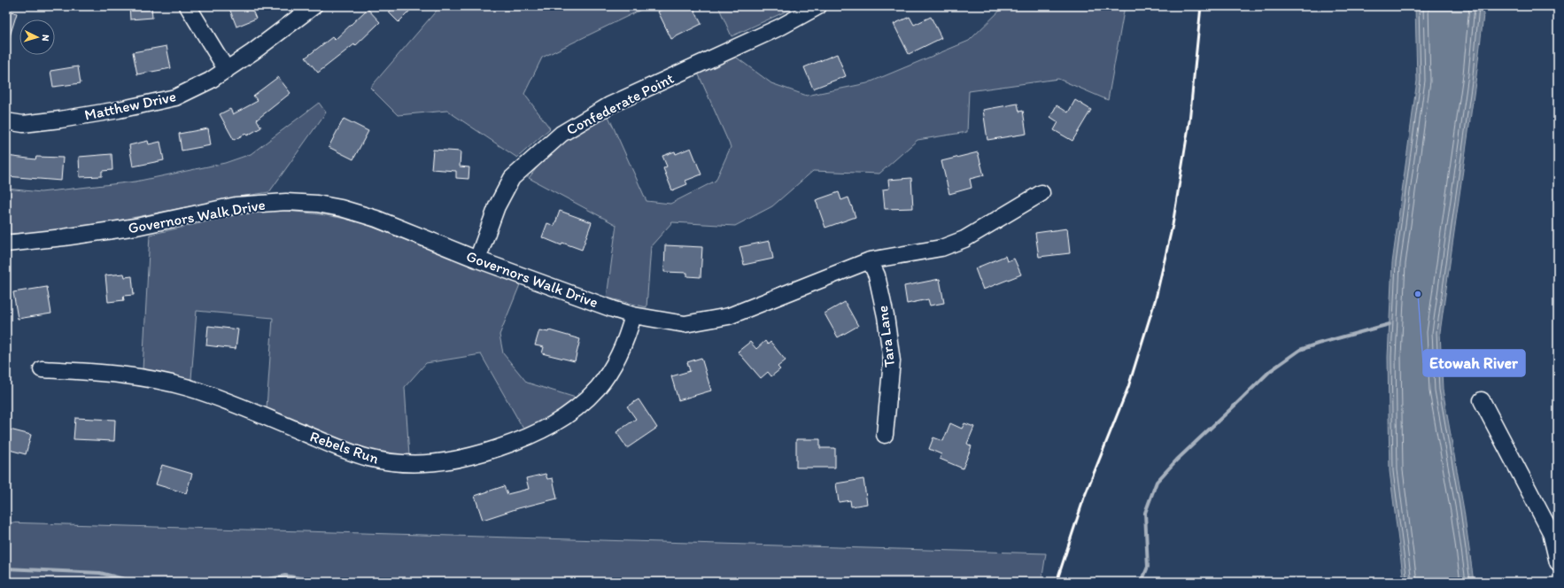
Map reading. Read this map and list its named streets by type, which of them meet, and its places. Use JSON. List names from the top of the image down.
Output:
{
  "streets": {
    "street": [
      "Confederate Point",
      "Matthew Drive",
      "Governors Walk Drive",
      "Tara Lane",
      "Rebels Run"
    ]
  },
  "crossings": [
    ["Confederate Point", "Governors Walk Drive"],
    ["Governors Walk Drive", "Tara Lane"],
    ["Governors Walk Drive", "Rebels Run"]
  ],
  "places": ["Etowah River"],
  "north": "right"
}
